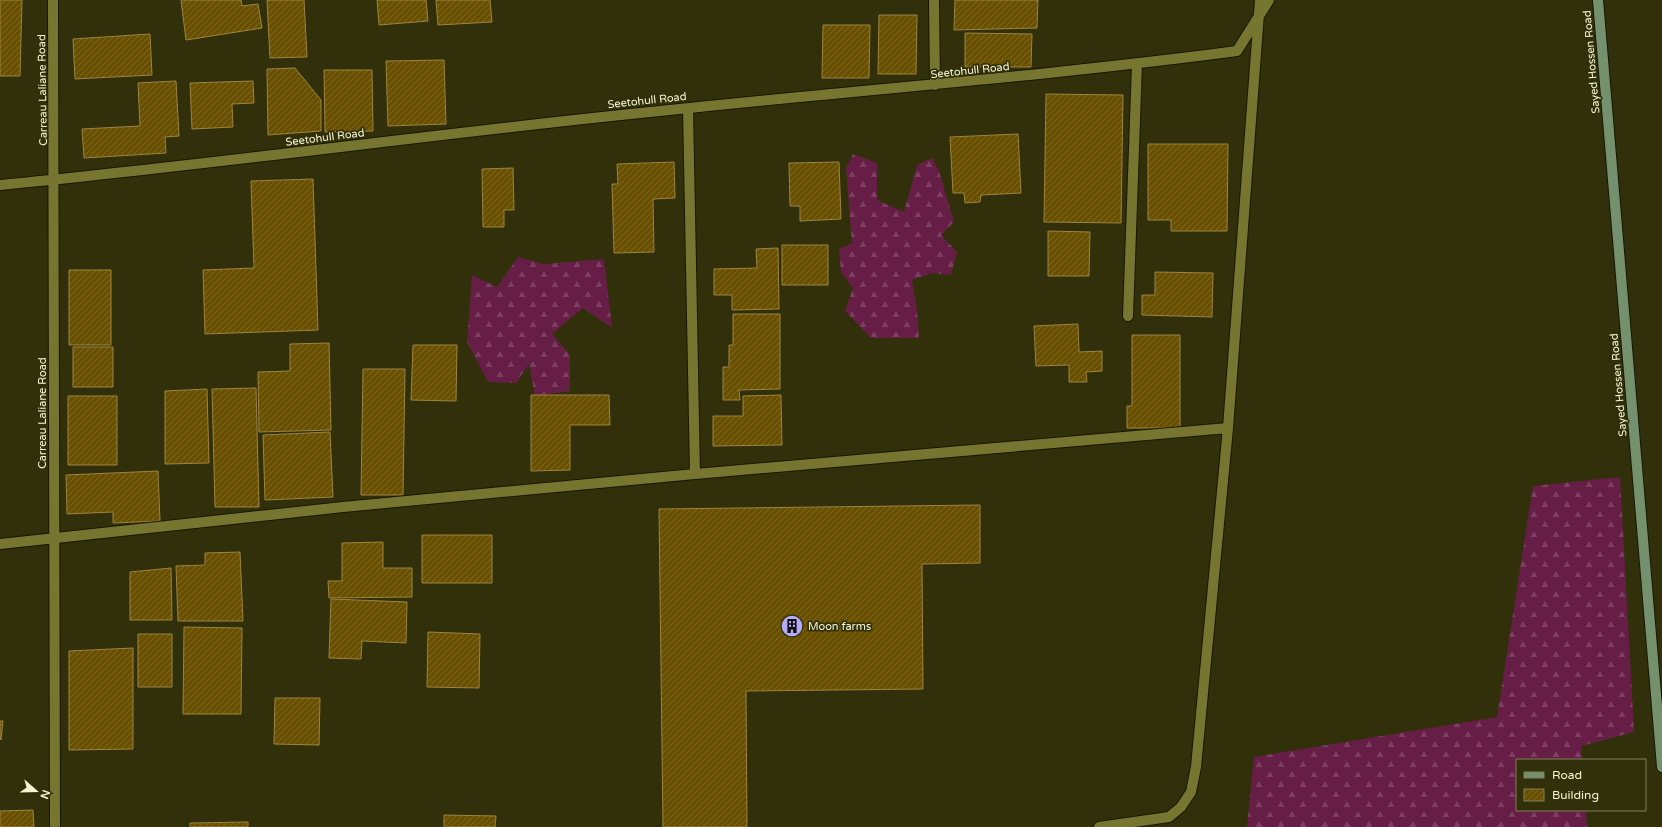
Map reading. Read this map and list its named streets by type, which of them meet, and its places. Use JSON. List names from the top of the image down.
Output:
{
  "streets": {
    "main road": ["Sayed Hossen Road"],
    "street": ["Seetohull Road", "Carreau Laliane Road"]
  },
  "crossings": [
    ["Seetohull Road", "Carreau Laliane Road"]
  ],
  "places": {
    "building": ["Moon farms"]
  },
  "legend": ["Road", "Building"],
  "north": "right"
}
